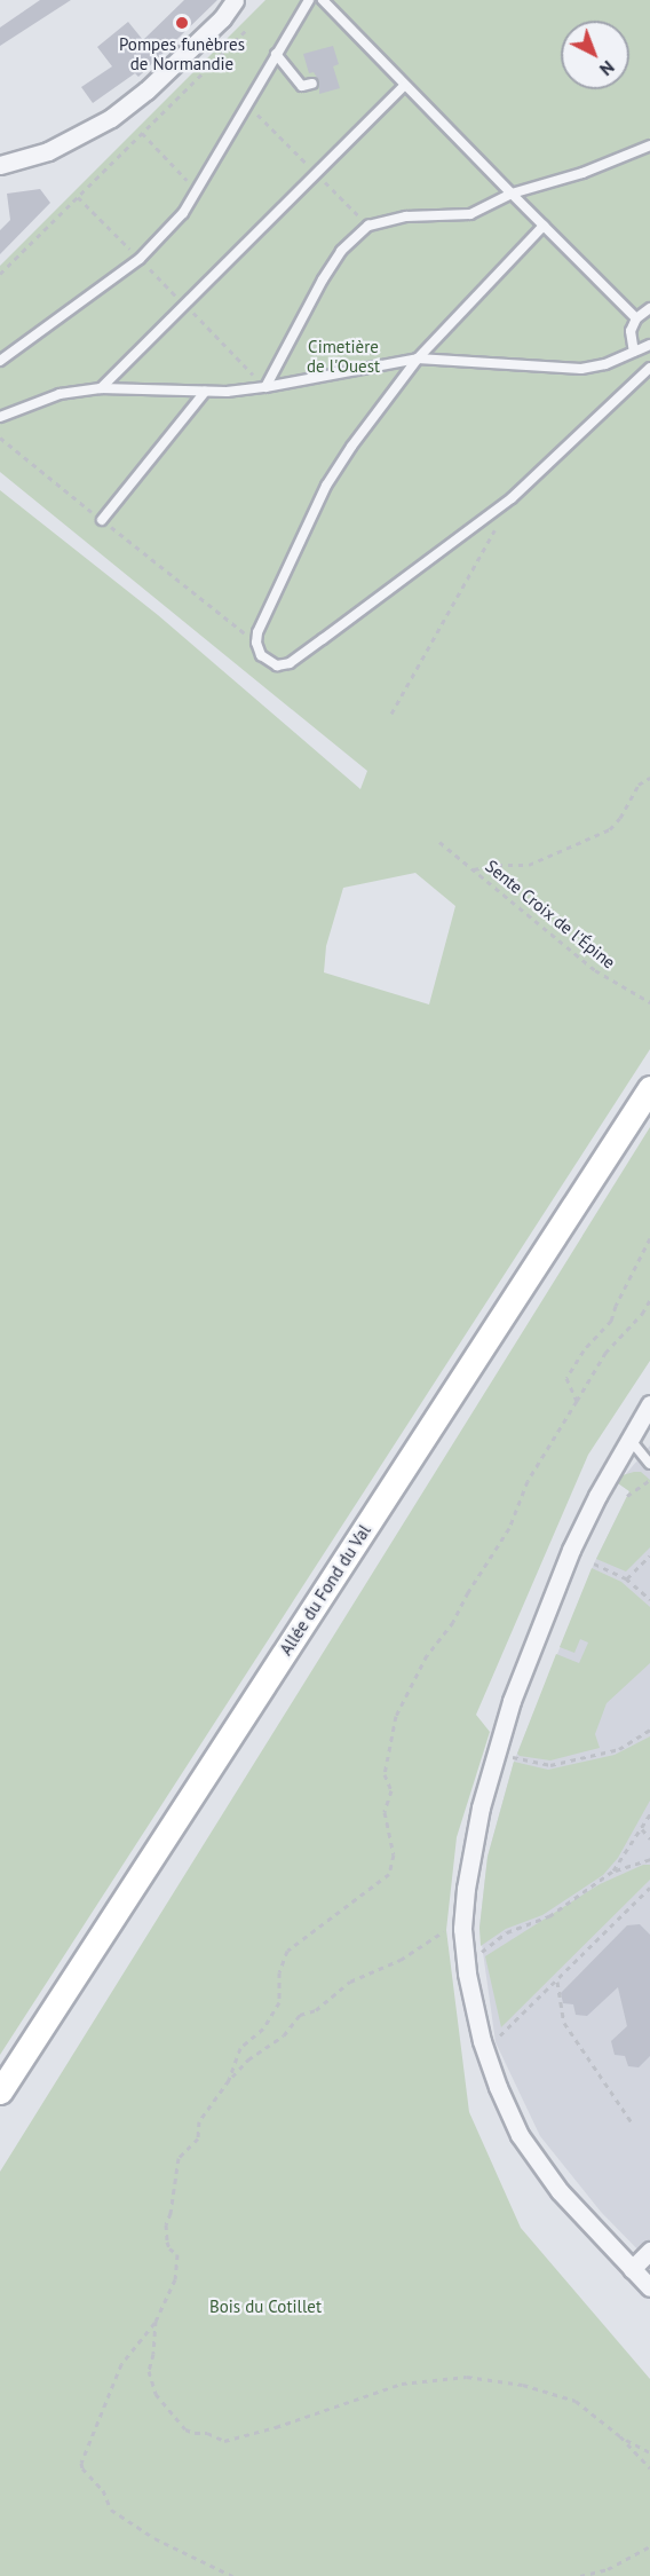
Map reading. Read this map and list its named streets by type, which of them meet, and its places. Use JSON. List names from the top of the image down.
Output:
{
  "streets": {
    "street": ["Allée du Fond du Val"],
    "path": ["Sente Croix de l'Épine"]
  },
  "parks": ["Cimetière de l'Ouest", "Bois du Cotillet"],
  "places": ["Pompes funèbres de Normandie"],
  "north": "bottom right"
}
